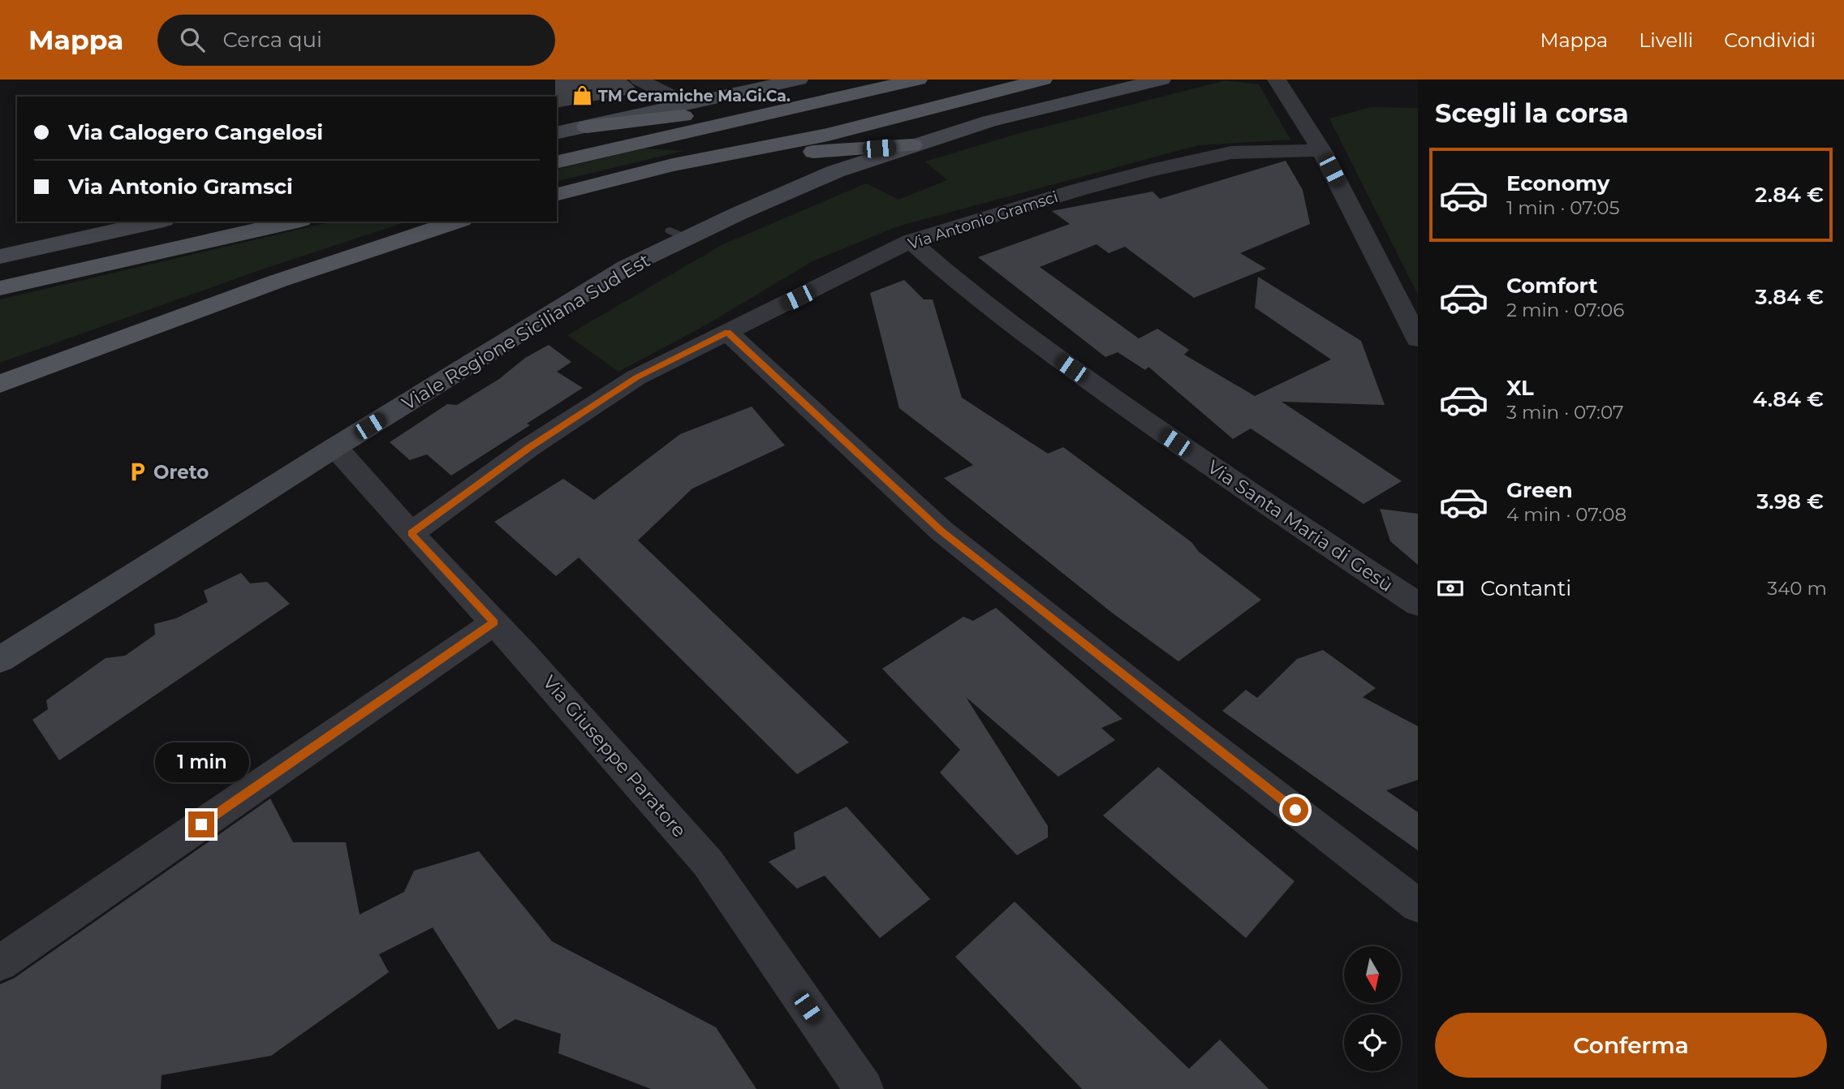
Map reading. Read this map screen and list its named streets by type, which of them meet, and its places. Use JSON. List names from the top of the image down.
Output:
{
  "streets": {
    "street": [
      "Via Antonio Gramsci",
      "Viale Regione Siciliana Sud Est",
      "Via Santa Maria di Gesù",
      "Via Giuseppe Paratore"
    ]
  },
  "crossings": [
    ["Via Antonio Gramsci", "Via Santa Maria di Gesù"],
    ["Via Antonio Gramsci", "Via Giuseppe Paratore"],
    ["Viale Regione Siciliana Sud Est", "Via Giuseppe Paratore"]
  ],
  "places": {
    "shop": ["TM Ceramiche Ma.Gi.Ca."],
    "parking": ["Oreto"]
  },
  "north": "bottom",
  "page": {
    "header": "Mappa",
    "search": "Cerca qui",
    "nav": ["Mappa", "Livelli", "Condividi"],
    "heading": "Scegli la corsa",
    "banner": ["Via Calogero Cangelosi", "Via Antonio Gramsci"],
    "list": [
      {
        "name": "Economy",
        "note": "1 min · 07:05",
        "value": "2.84 €"
      },
      {
        "name": "Comfort",
        "note": "2 min · 07:06",
        "value": "3.84 €"
      },
      {
        "name": "XL",
        "note": "3 min · 07:07",
        "value": "4.84 €"
      },
      {
        "name": "Green",
        "note": "4 min · 07:08",
        "value": "3.98 €"
      }
    ],
    "pay": ["Contanti", "340 m"],
    "bubble": "1 min",
    "buttons": "Conferma"
  }
}
